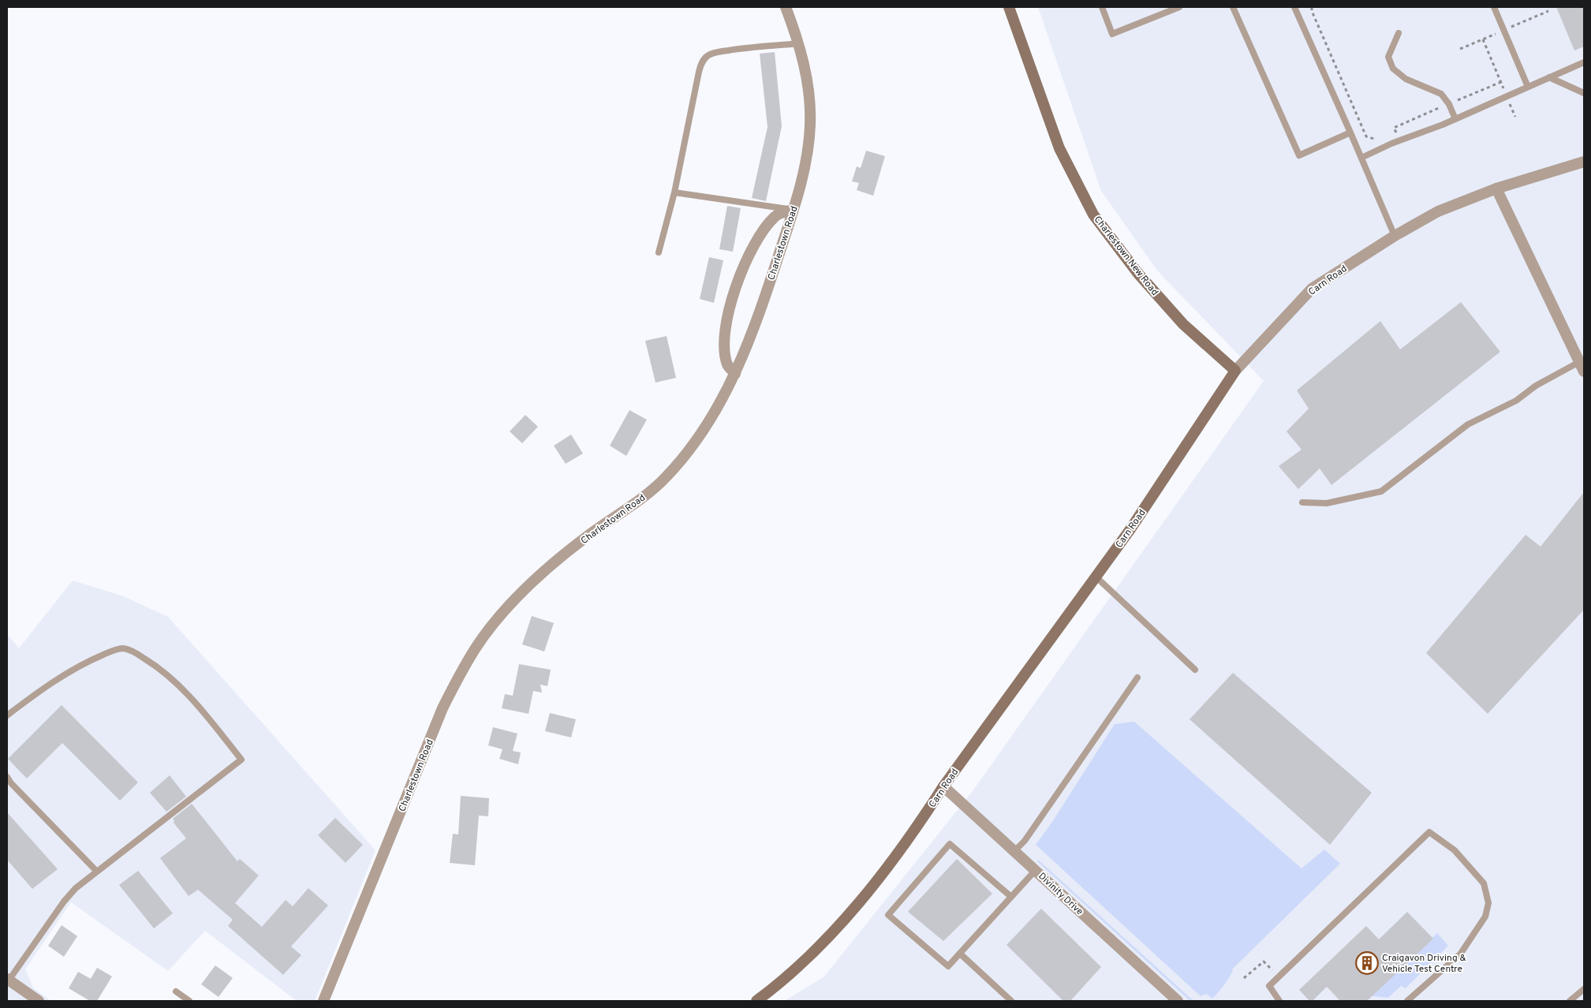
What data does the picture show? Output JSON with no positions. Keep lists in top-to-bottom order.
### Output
{
  "streets": {
    "main road": ["Charlestown New Road", "Carn Road"],
    "street": ["Charlestown Road", "Divinity Drive"]
  },
  "crossings": [
    ["Charlestown New Road", "Carn Road"],
    ["Carn Road", "Divinity Drive"]
  ],
  "places": {
    "building": ["Craigavon Driving & Vehicle Test Centre"]
  }
}
